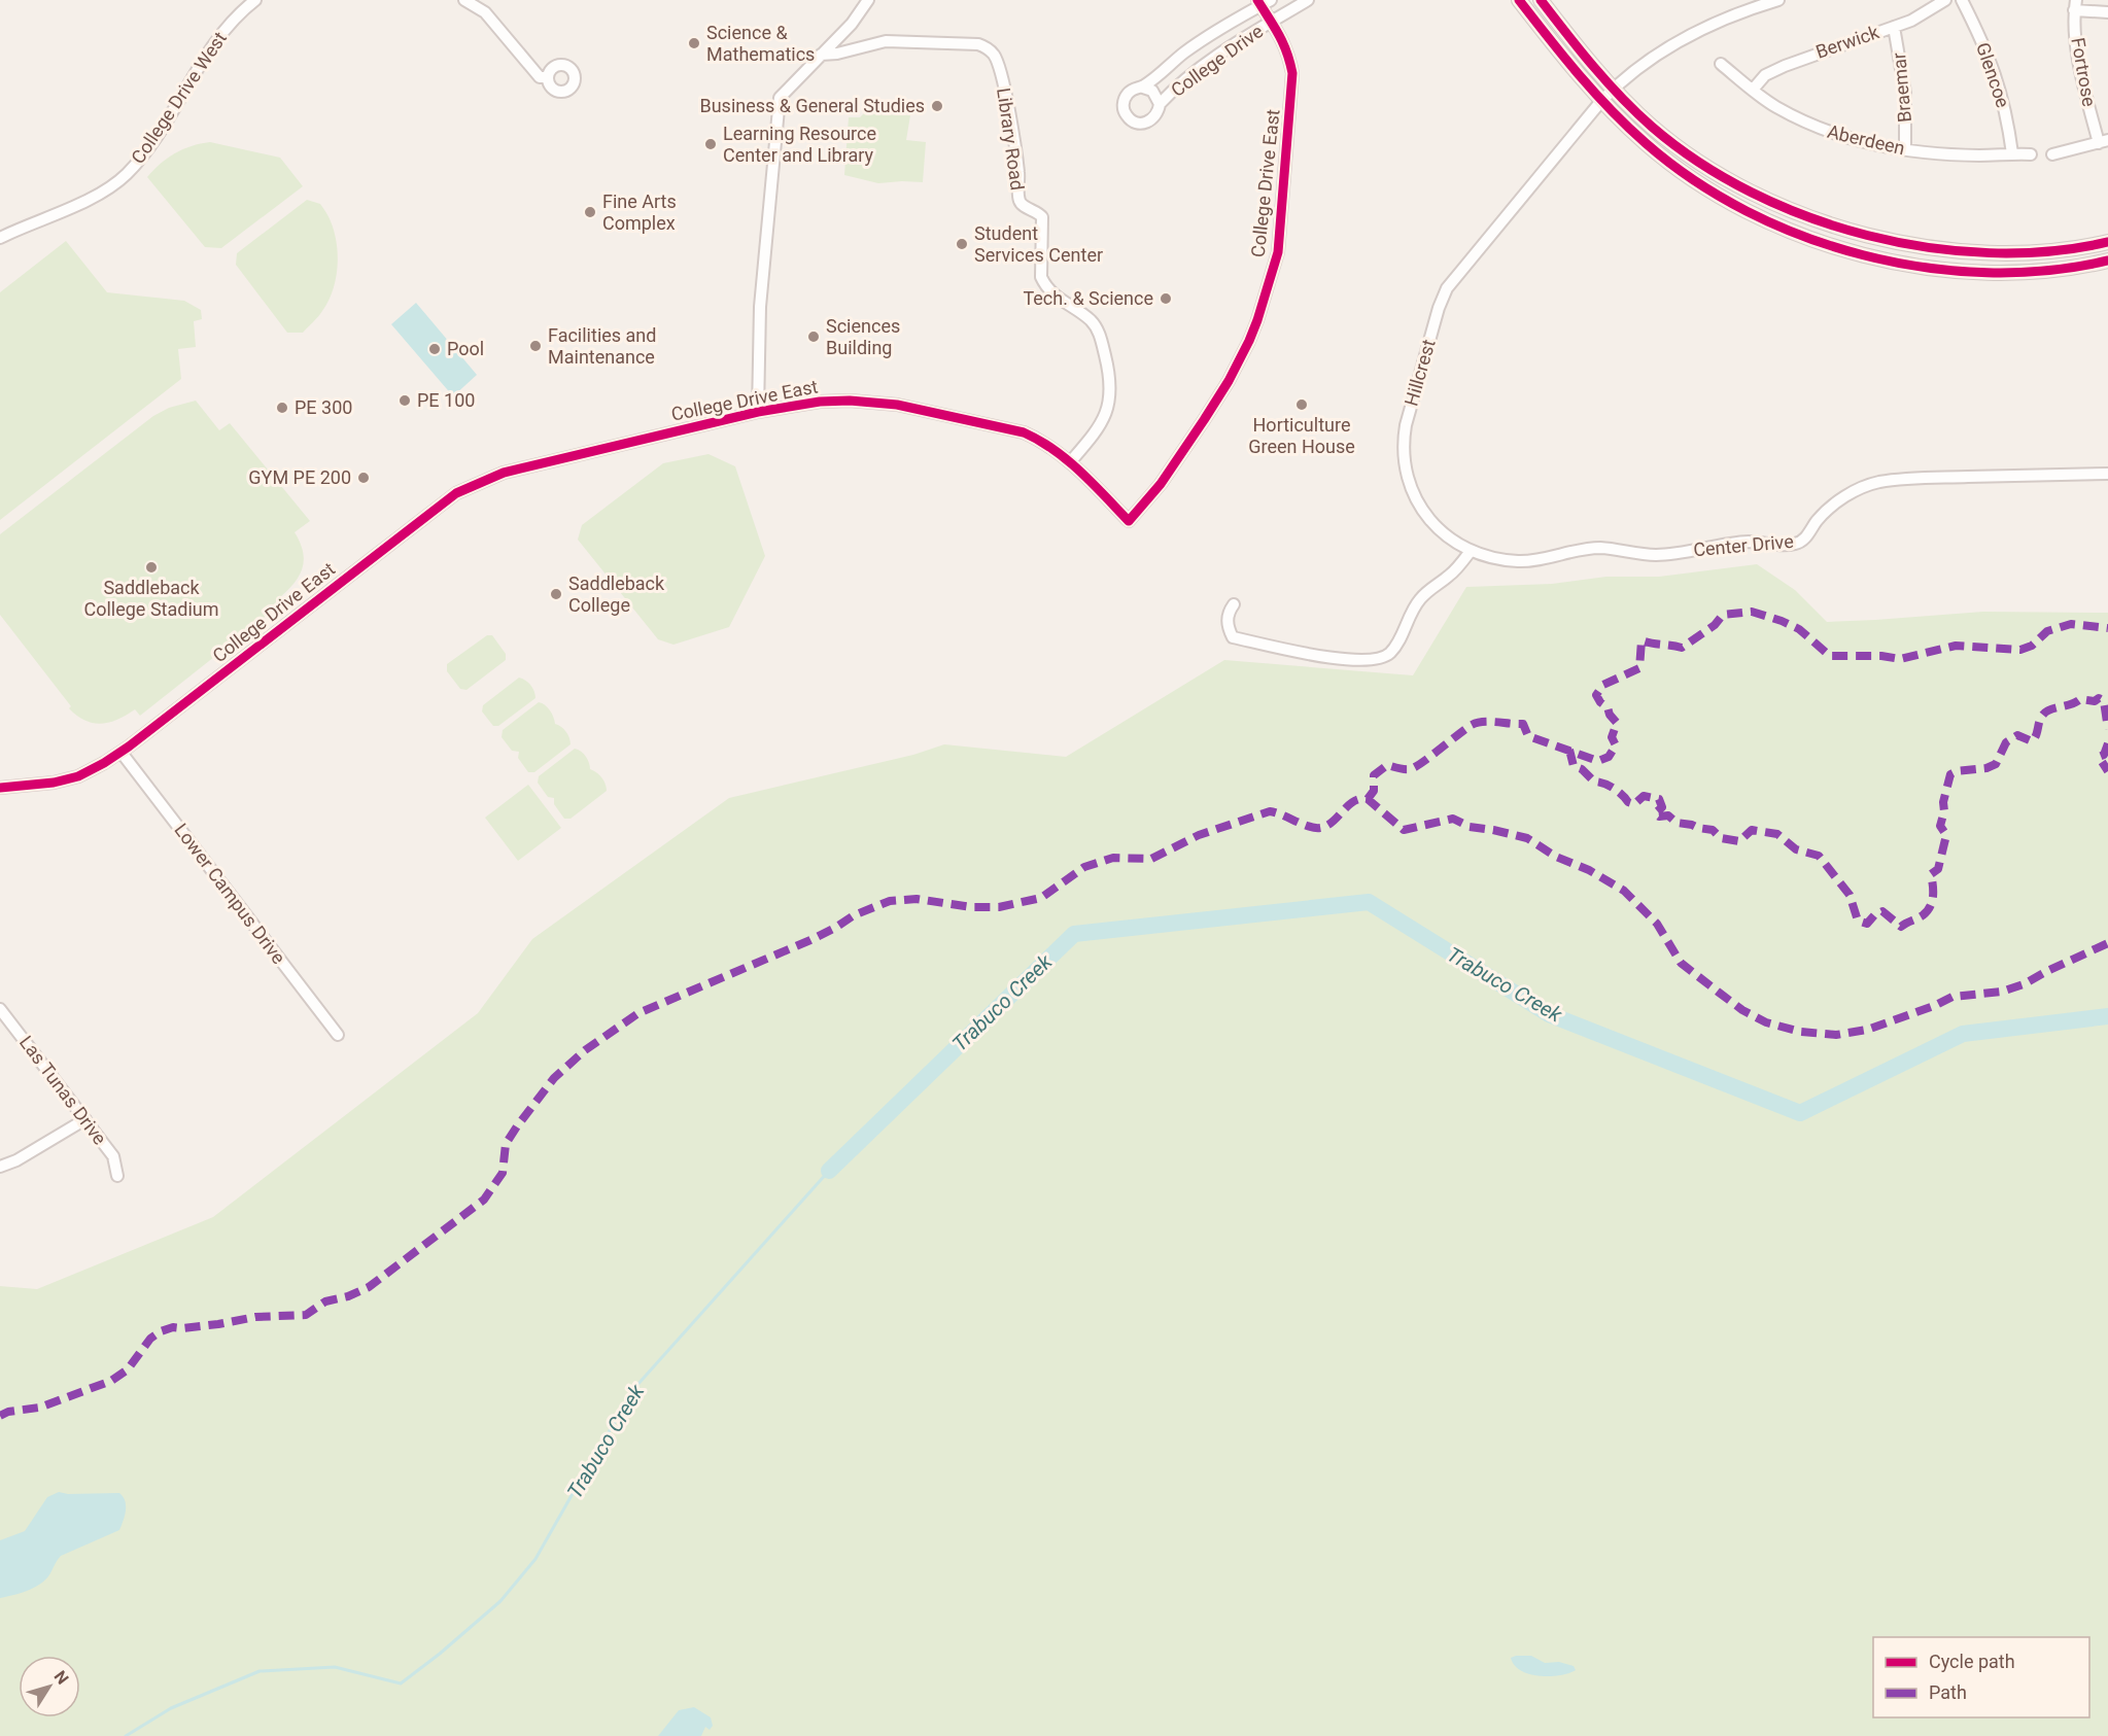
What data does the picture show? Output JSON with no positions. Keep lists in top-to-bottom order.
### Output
{
  "streets": {
    "street": [
      "Berwick",
      "College Drive",
      "Fortrose",
      "Glencoe",
      "Braemar",
      "College Drive West",
      "Library Road",
      "Aberdeen",
      "College Drive East",
      "Hillcrest",
      "Center Drive",
      "Lower Campus Drive",
      "Las Tunas Drive"
    ]
  },
  "crossings": [
    ["Berwick", "Braemar"],
    ["Berwick", "Aberdeen"],
    ["College Drive", "College Drive East"],
    ["Glencoe", "Aberdeen"],
    ["Braemar", "Aberdeen"],
    ["Library Road", "College Drive East"],
    ["College Drive East", "Lower Campus Drive"],
    ["Hillcrest", "Center Drive"]
  ],
  "water": ["Trabuco Creek"],
  "places": [
    "Science & Mathematics",
    "Business & General Studies",
    "Learning Resource Center and Library",
    "Fine Arts Complex",
    "Student Services Center",
    "Tech. & Science",
    "Sciences Building",
    "Facilities and Maintenance",
    "Pool",
    "PE 100",
    "Horticulture Green House",
    "PE 300",
    "GYM PE 200",
    "Saddleback College Stadium",
    "Saddleback College"
  ],
  "legend": ["Cycle path", "Path"],
  "north": "top right"
}
